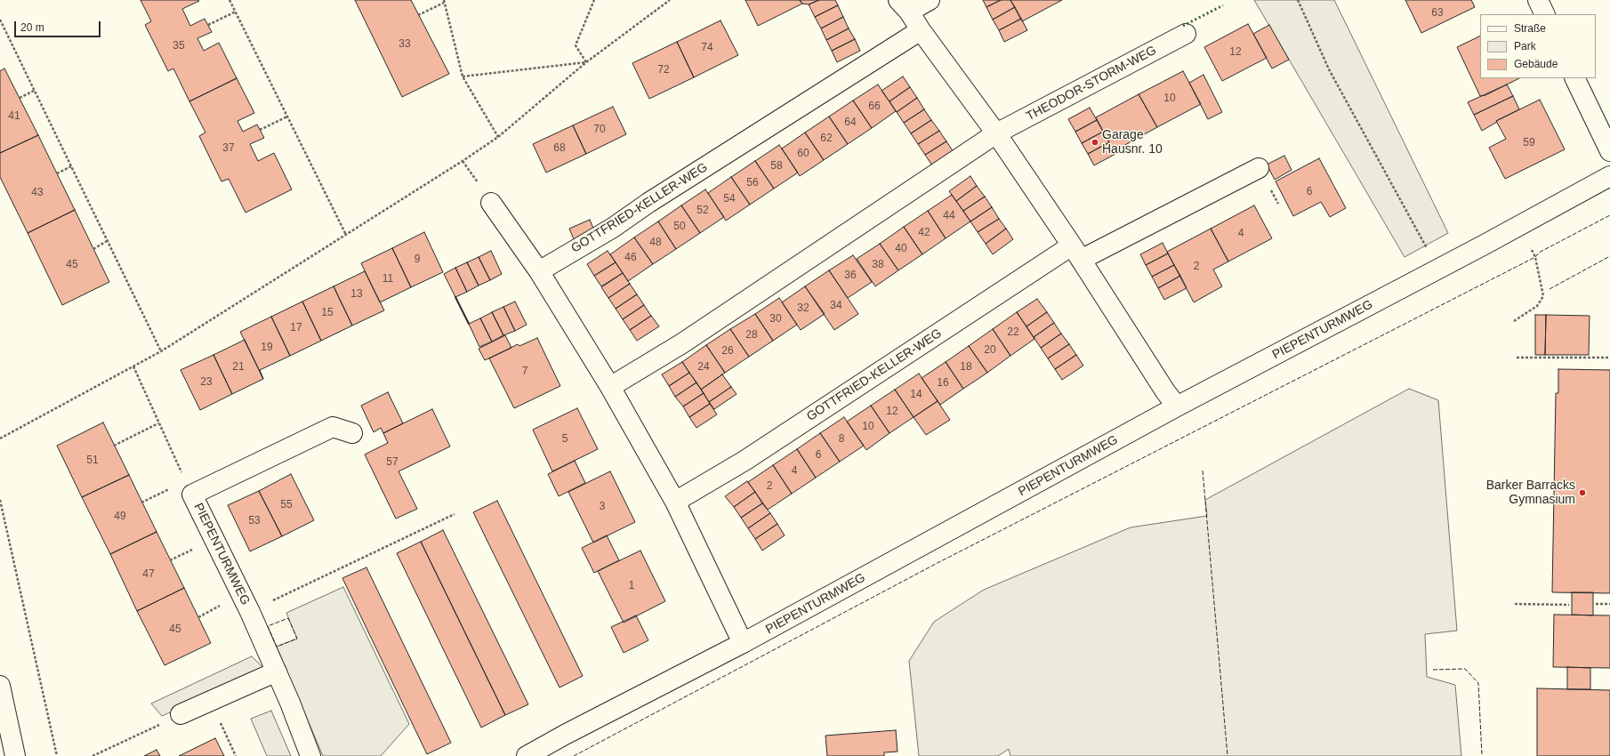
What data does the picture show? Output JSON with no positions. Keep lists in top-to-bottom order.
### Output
{
  "streets": {
    "street": ["THEODOR-STORM-WEG", "GOTTFRIED-KELLER-WEG", "PIEPENTURMWEG"]
  },
  "places": ["Garage Hausnr. 10", "Barker Barracks Gymnasium"],
  "house_numbers": [
    "63",
    "33",
    "35",
    "74",
    "12",
    "72",
    "10",
    "66",
    "41",
    "64",
    "70",
    "62",
    "59",
    "37",
    "68",
    "60",
    "58",
    "56",
    "6",
    "43",
    "54",
    "52",
    "44",
    "50",
    "42",
    "4",
    "48",
    "40",
    "46",
    "9",
    "45",
    "38",
    "2",
    "36",
    "11",
    "13",
    "34",
    "32",
    "15",
    "30",
    "17",
    "22",
    "28",
    "19",
    "20",
    "26",
    "21",
    "24",
    "18",
    "7",
    "23",
    "16",
    "14",
    "12",
    "10",
    "5",
    "8",
    "6",
    "51",
    "57",
    "4",
    "2",
    "55",
    "3",
    "49",
    "53",
    "47",
    "1",
    "45"
  ],
  "legend": ["Straße", "Park", "Gebäude"],
  "scale_bar": "20 m"
}
